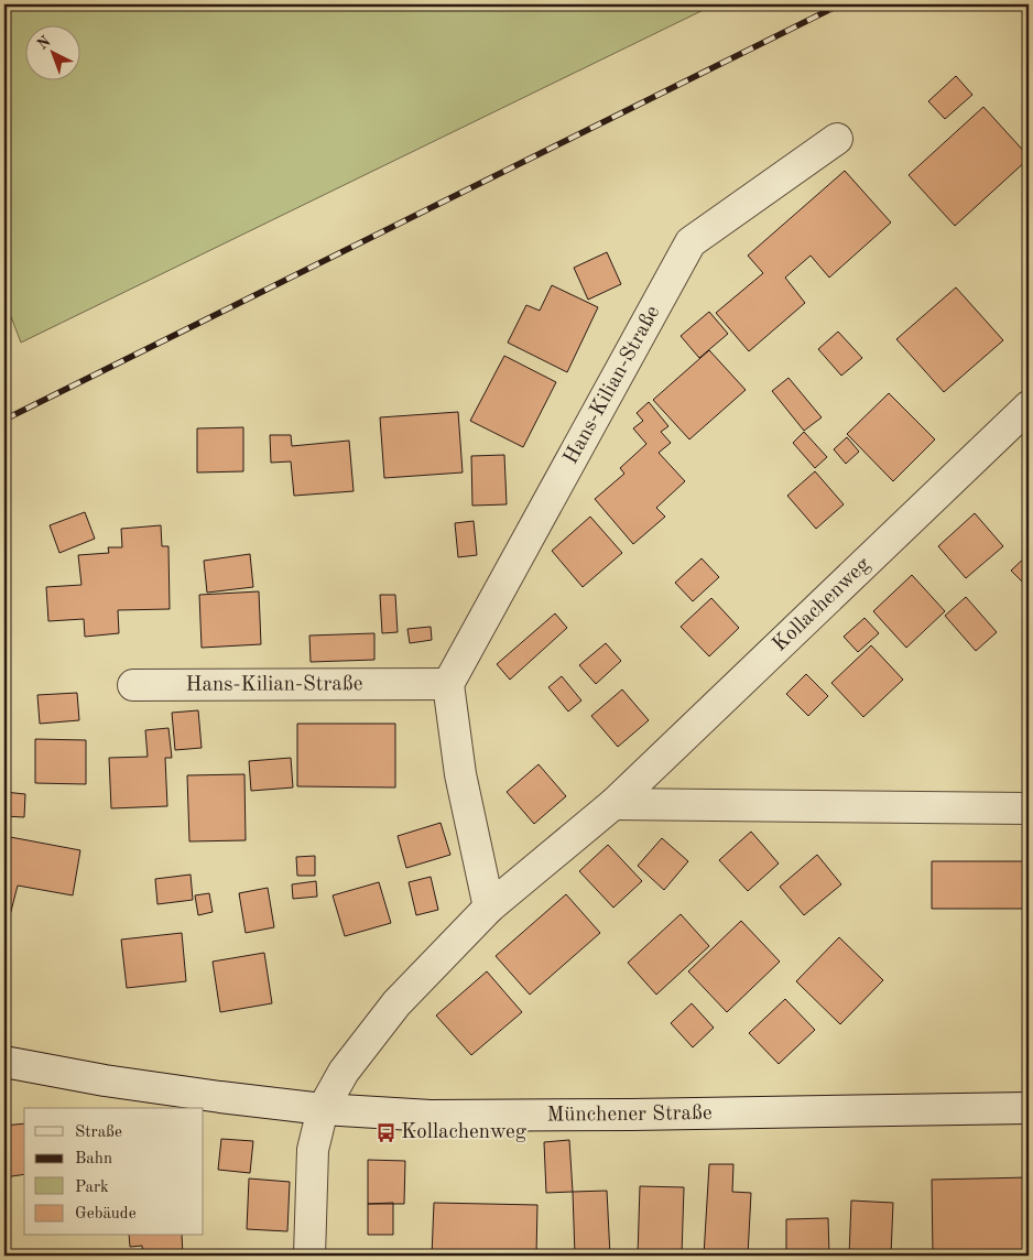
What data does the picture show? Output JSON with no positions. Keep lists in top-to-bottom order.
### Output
{
  "streets": {
    "street": ["Hans-Kilian-Straße", "Kollachenweg", "Münchener Straße"]
  },
  "crossings": [
    ["Kollachenweg", "Münchener Straße"]
  ],
  "places": {
    "bus stop": ["Kollachenweg"]
  },
  "legend": [
    "Straße",
    "Bahn",
    "Park",
    "Gebäude"
  ],
  "north": "top left"
}
